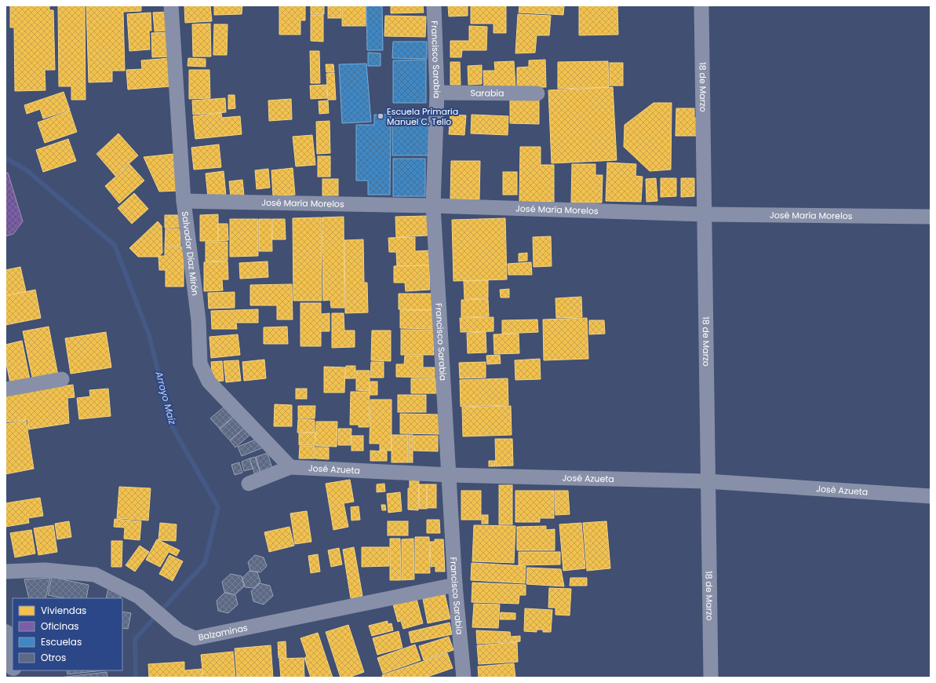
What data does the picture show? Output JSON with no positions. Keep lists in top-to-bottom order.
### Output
{
  "streets": {
    "street": [
      "Francisco Sarabia",
      "18 de Marzo",
      "Sarabia",
      "José María Morelos",
      "Salvador Díaz Mirón",
      "José Azueta",
      "Balzaminas"
    ]
  },
  "crossings": [
    ["Francisco Sarabia", "Sarabia"],
    ["Francisco Sarabia", "José María Morelos"],
    ["Francisco Sarabia", "José Azueta"],
    ["Francisco Sarabia", "Balzaminas"],
    ["18 de Marzo", "José María Morelos"],
    ["18 de Marzo", "José Azueta"],
    ["José María Morelos", "Salvador Díaz Mirón"],
    ["Salvador Díaz Mirón", "José Azueta"]
  ],
  "water": ["Arroyo Maiz"],
  "places": ["Escuela Primaria Manuel C. Tello"],
  "legend": [
    "Viviendas",
    "Oficinas",
    "Escuelas",
    "Otros"
  ]
}
